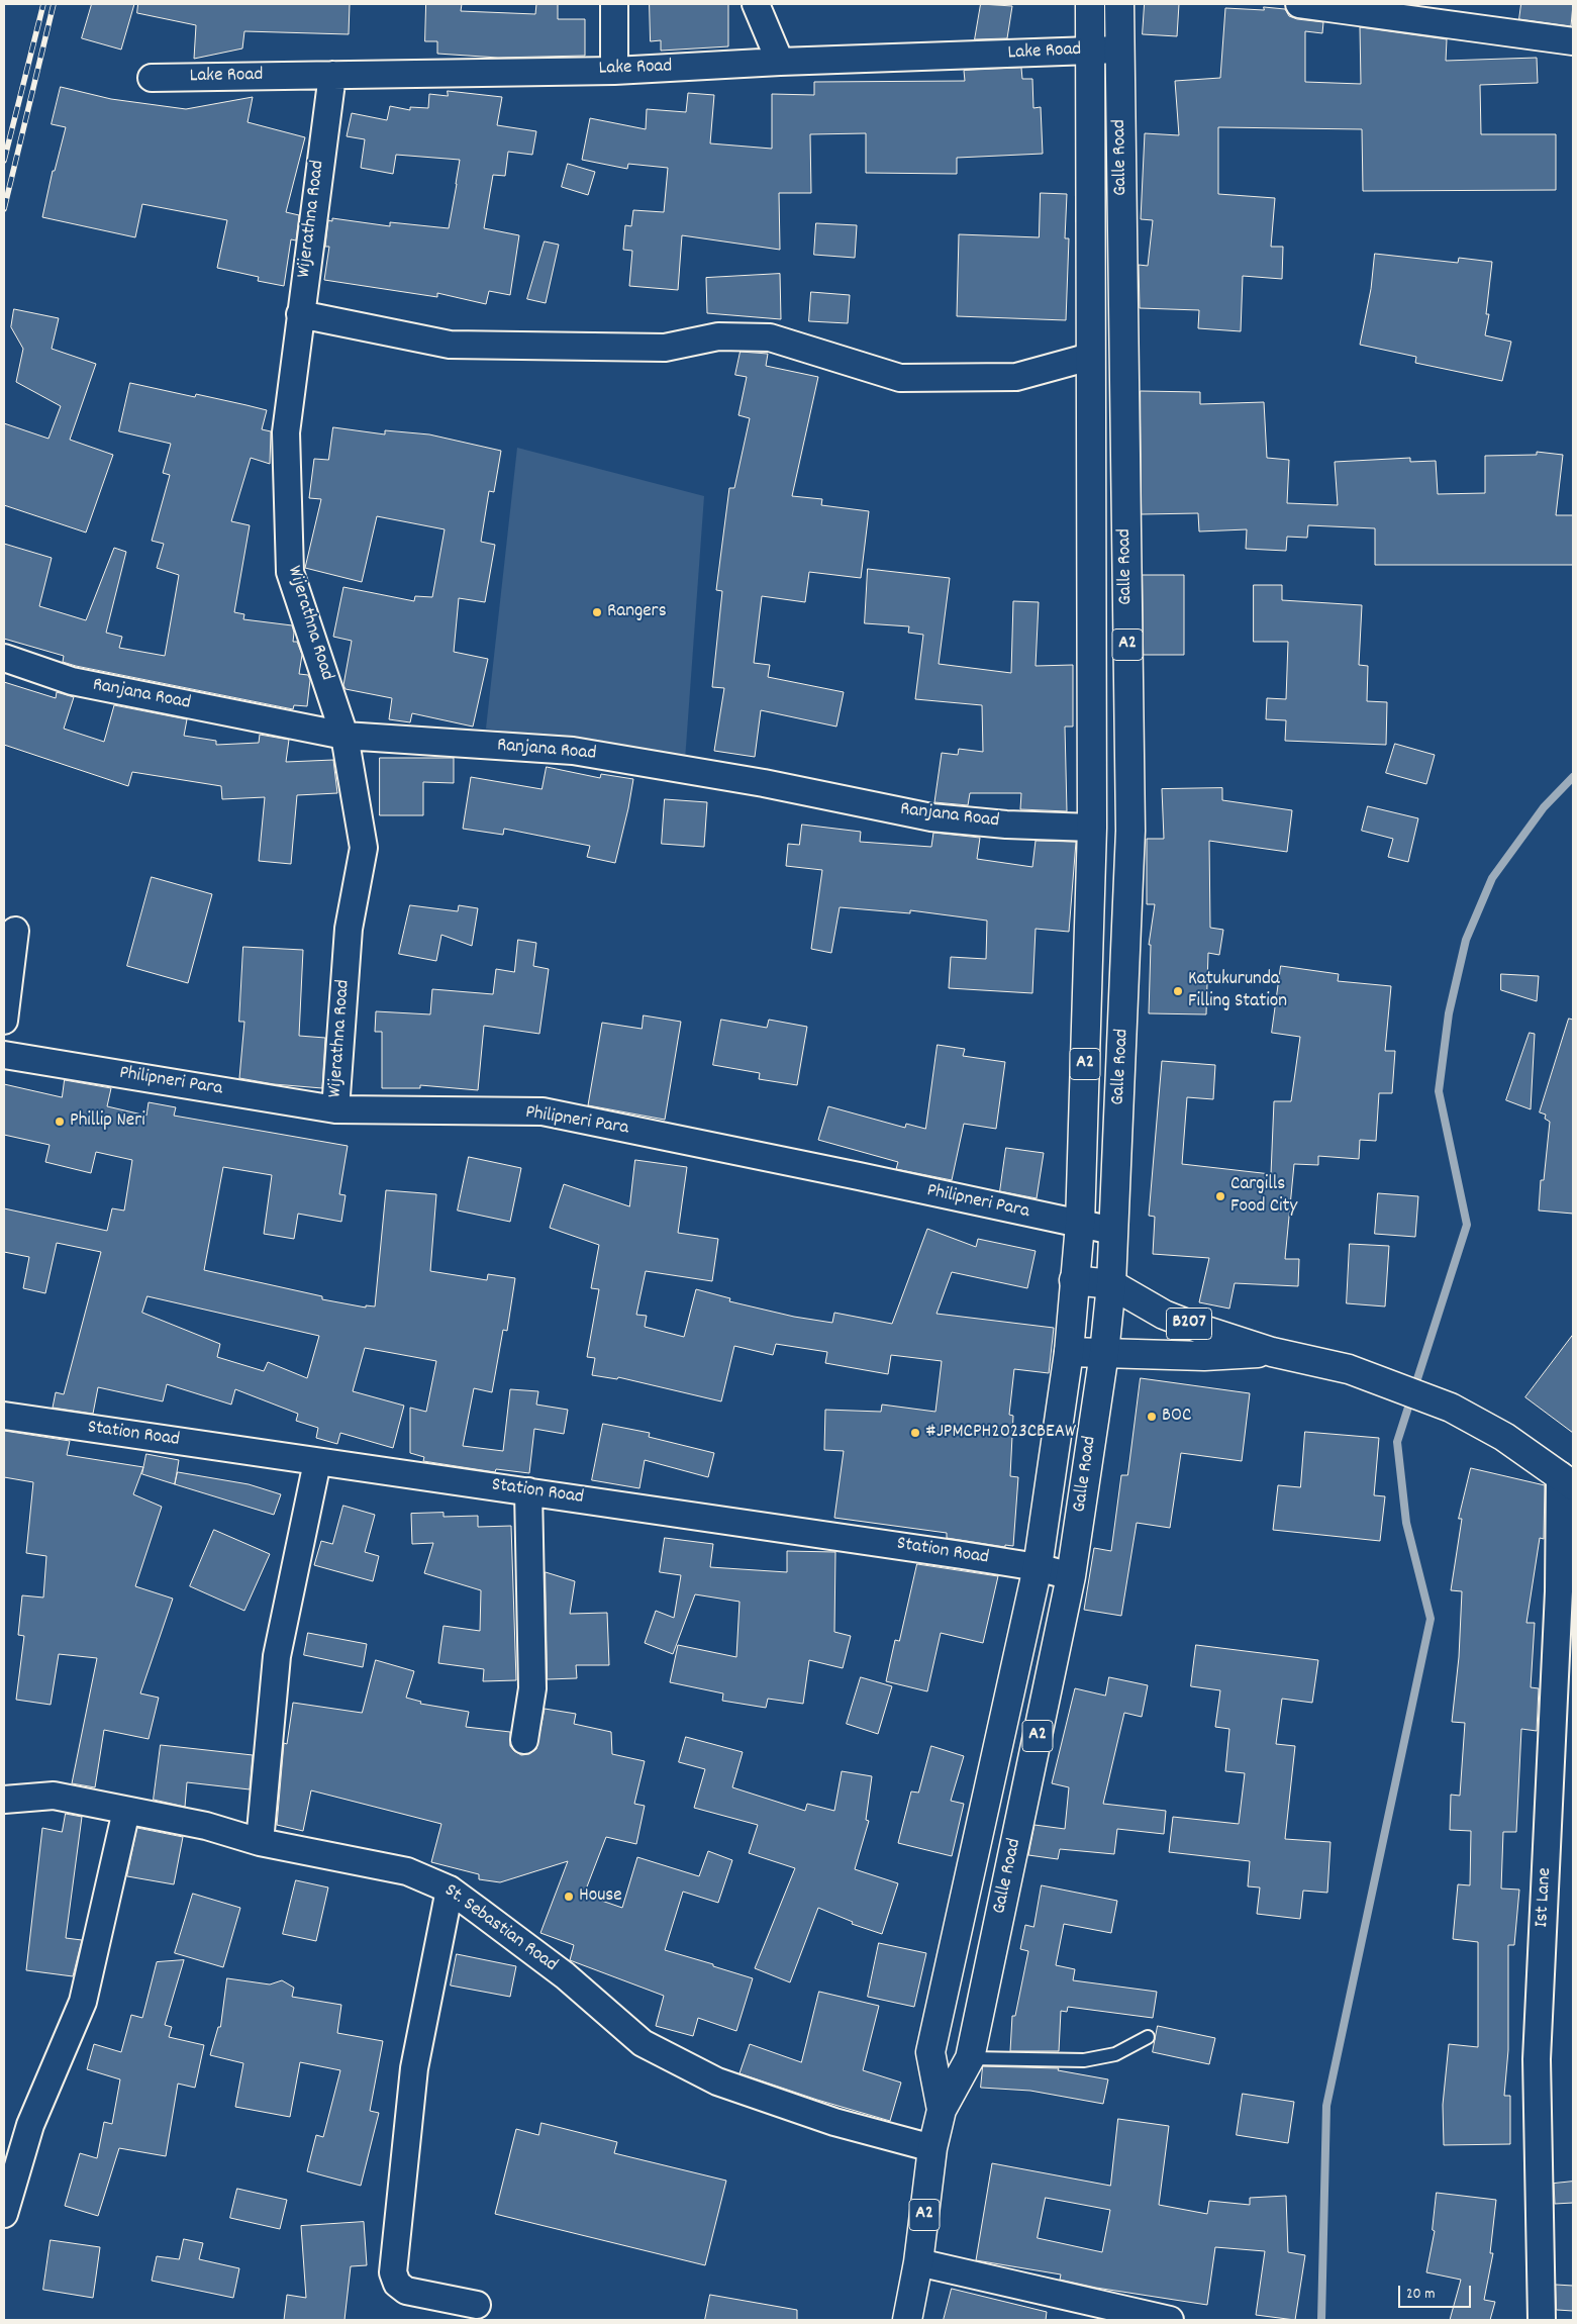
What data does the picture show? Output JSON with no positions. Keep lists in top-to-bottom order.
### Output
{
  "streets": {
    "main road": ["Galle Road", "A2", "B207"],
    "street": [
      "Lake Road",
      "Wijerathna Road",
      "Ranjana Road",
      "Philipneri Para",
      "Station Road",
      "Ist Lane",
      "St. Sebastian Road"
    ]
  },
  "crossings": [
    ["Lake Road", "Galle Road"],
    ["Lake Road", "Wijerathna Road"],
    ["Galle Road", "Ranjana Road"],
    ["Galle Road", "Philipneri Para"],
    ["Galle Road", "B207"],
    ["Galle Road", "Station Road"],
    ["Galle Road", "St. Sebastian Road"],
    ["Wijerathna Road", "Ranjana Road"],
    ["Wijerathna Road", "Philipneri Para"],
    ["B207", "Ist Lane"]
  ],
  "places": [
    "Rangers",
    "Katukurunda Filling Station",
    "Phillip Neri",
    "Cargills Food City",
    "BOC",
    "#JPMCPH2023CBEAW",
    "House"
  ],
  "scale_bar": "20 m"
}
